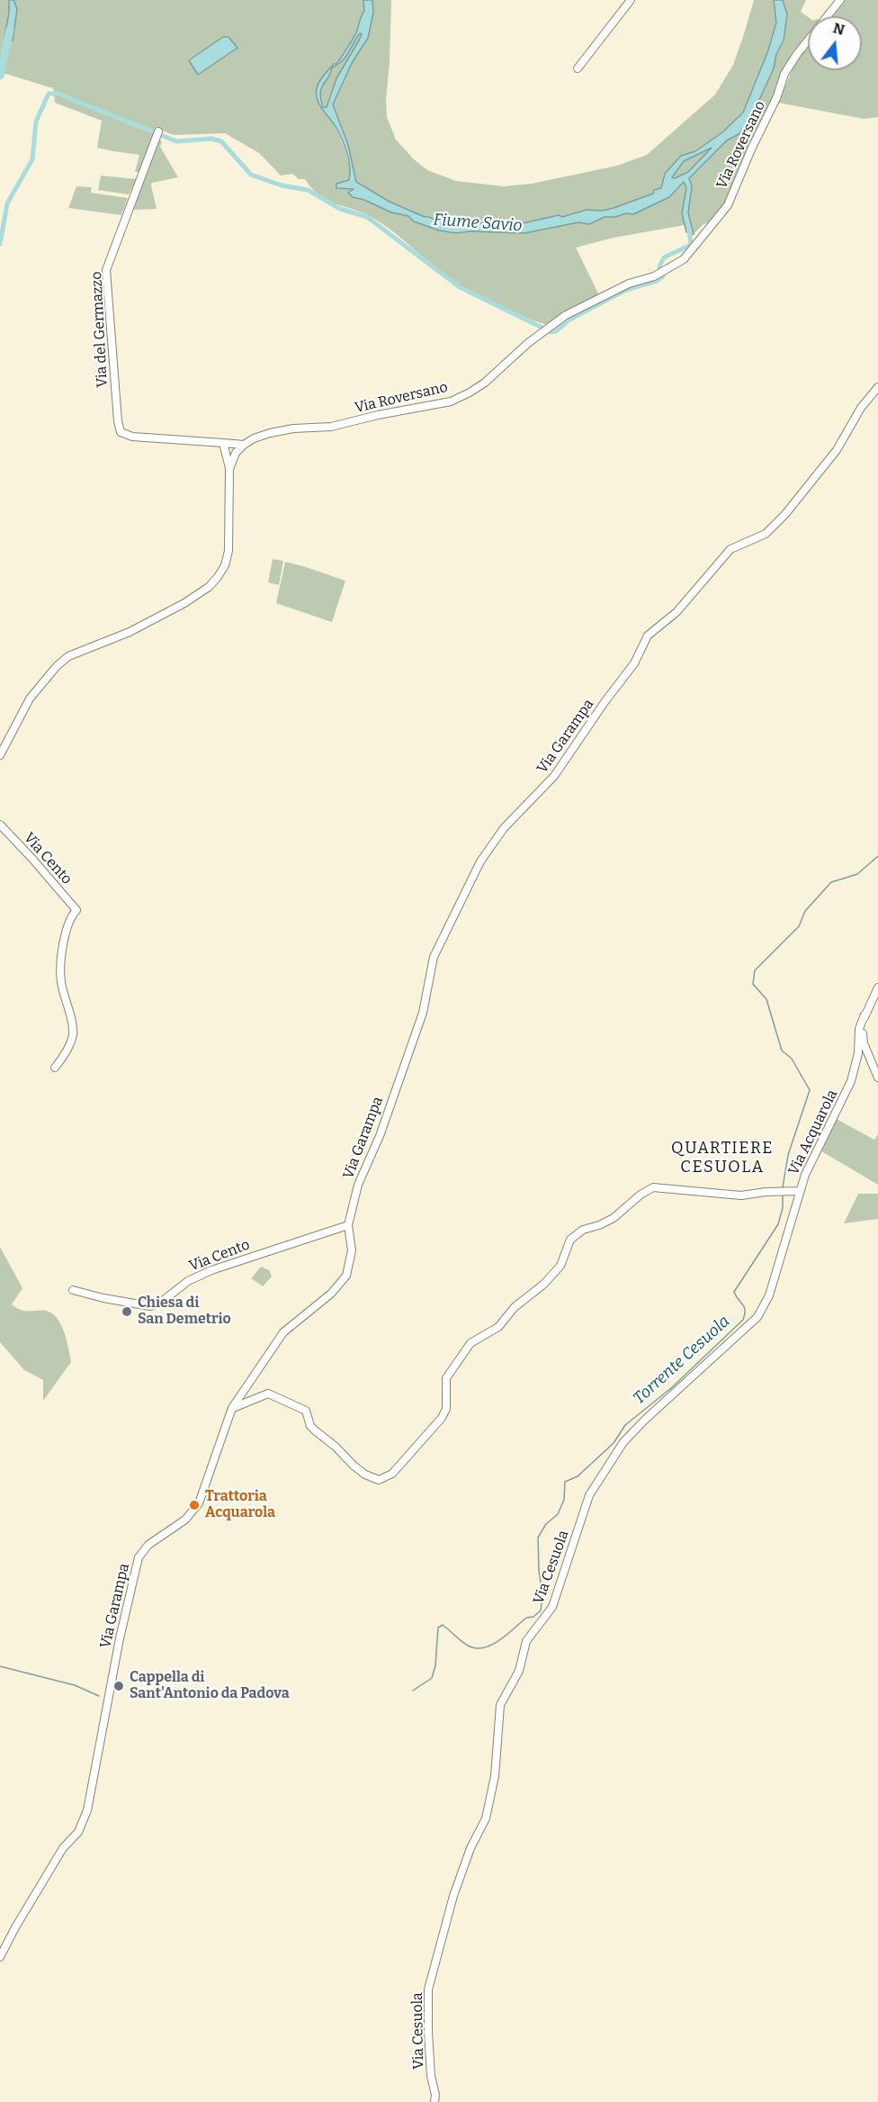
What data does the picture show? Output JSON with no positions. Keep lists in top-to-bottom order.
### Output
{
  "streets": {
    "street": [
      "Via Roversano",
      "Via del Germazzo",
      "Via Garampa",
      "Via Cento",
      "Via Acquarola",
      "Via Cesuola"
    ]
  },
  "crossings": [
    ["Via Roversano", "Via del Germazzo"],
    ["Via Garampa", "Via Cento"],
    ["Via Garampa", "Via Acquarola"],
    ["Via Acquarola", "Via Cesuola"]
  ],
  "districts": ["QUARTIERE CESUOLA"],
  "water": ["Fiume Savio", "Torrente Cesuola"],
  "places": ["Chiesa di San Demetrio", "Trattoria Acquarola", "Cappella di Sant'Antonio da Padova"],
  "north": "top"
}
